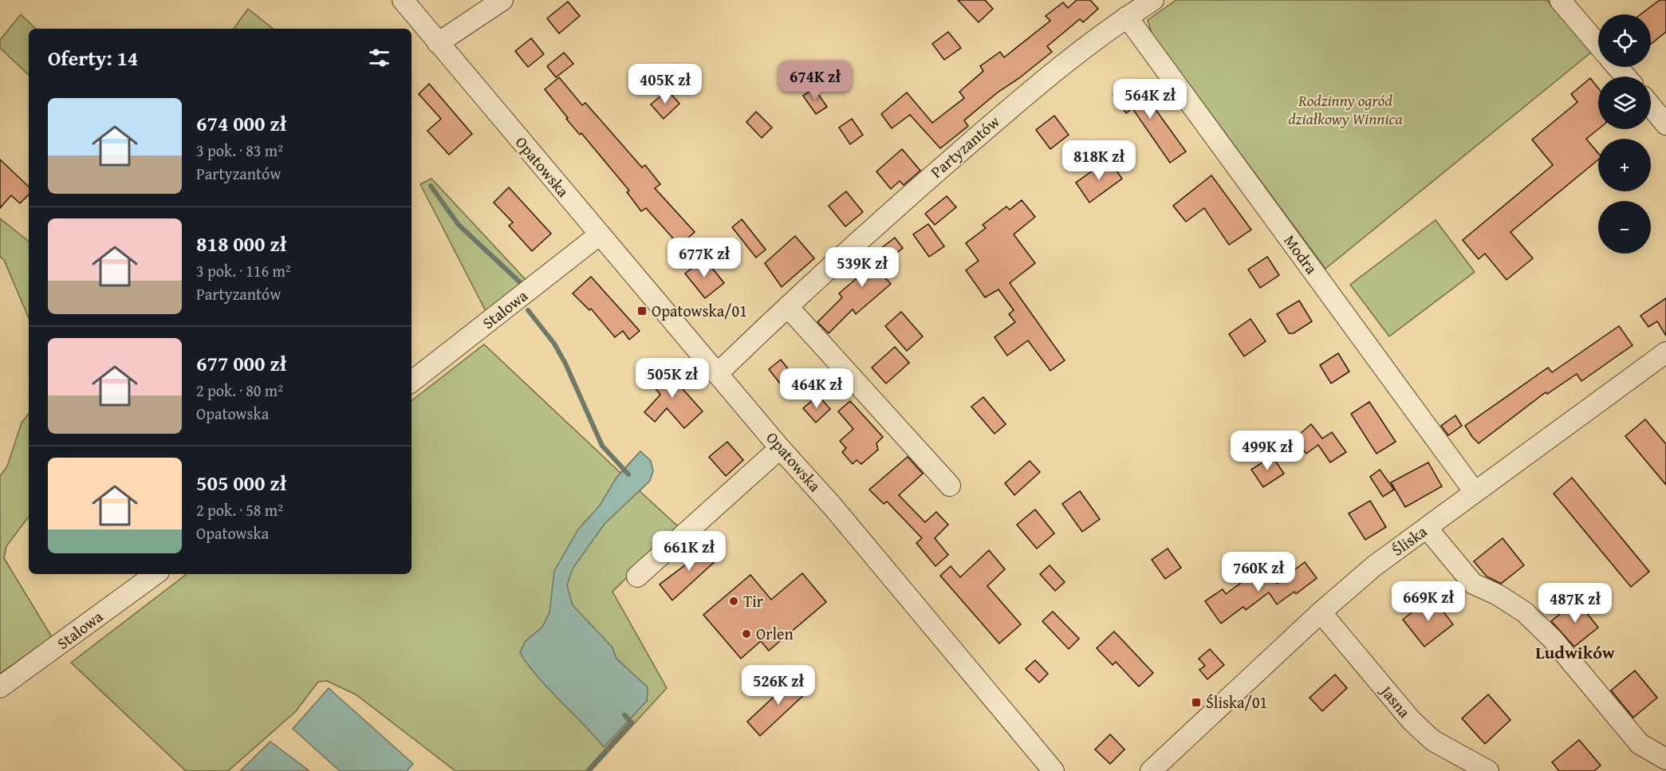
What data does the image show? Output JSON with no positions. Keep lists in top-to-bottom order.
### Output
{
  "streets": {
    "street": [
      "Partyzantów",
      "Opatowska",
      "Modra",
      "Stalowa",
      "Śliska",
      "Jasna"
    ]
  },
  "crossings": [
    ["Partyzantów", "Opatowska"],
    ["Partyzantów", "Modra"],
    ["Opatowska", "Stalowa"],
    ["Modra", "Śliska"],
    ["Śliska", "Jasna"]
  ],
  "districts": ["Ludwików"],
  "parks": ["Rodzinny ogród działkowy Winnica"],
  "places": {
    "transit": ["Opatowska/01", "Śliska/01"],
    "other": ["Tir", "Orlen"]
  },
  "page": {
    "map_buttons": ["+", "−"],
    "heading": "Oferty: 14",
    "price": [
      "674K zł",
      "405K zł",
      "564K zł",
      "818K zł",
      "677K zł",
      "539K zł",
      "505K zł",
      "464K zł",
      "499K zł",
      "661K zł",
      "760K zł",
      "669K zł",
      "487K zł",
      "526K zł"
    ],
    "list": [
      {
        "name": "674 000 zł",
        "note": "3 pok. · 83 m² · Partyzantów"
      },
      {
        "name": "818 000 zł",
        "note": "3 pok. · 116 m² · Partyzantów"
      },
      {
        "name": "677 000 zł",
        "note": "2 pok. · 80 m² · Opatowska"
      },
      {
        "name": "505 000 zł",
        "note": "2 pok. · 58 m² · Opatowska"
      }
    ]
  }
}
